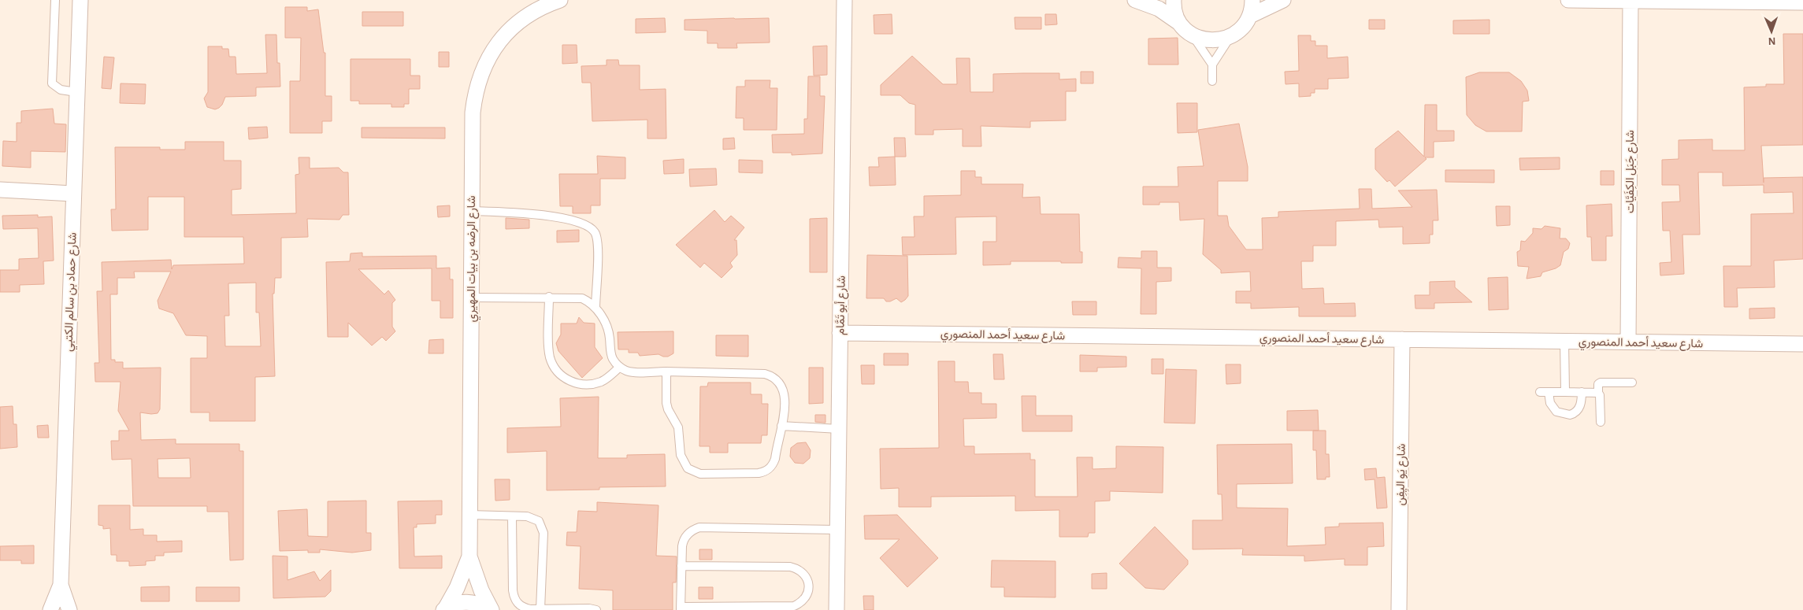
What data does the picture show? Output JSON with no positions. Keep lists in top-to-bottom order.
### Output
{
  "streets": {
    "street": [
      "شارع جَبَل الكِفَيَّات",
      "شارع الرضه بن بيات المهيري",
      "شارع حماد بن سالم الكتبي",
      "شارع أبو تَمَّام",
      "شارع سعيد أحمد المنصوري",
      "شارع يَو اليِفِن"
    ]
  },
  "crossings": [
    ["شارع جَبَل الكِفَيَّات", "شارع سعيد أحمد المنصوري"],
    ["شارع أبو تَمَّام", "شارع سعيد أحمد المنصوري"],
    ["شارع سعيد أحمد المنصوري", "شارع يَو اليِفِن"]
  ],
  "north": "bottom"
}
